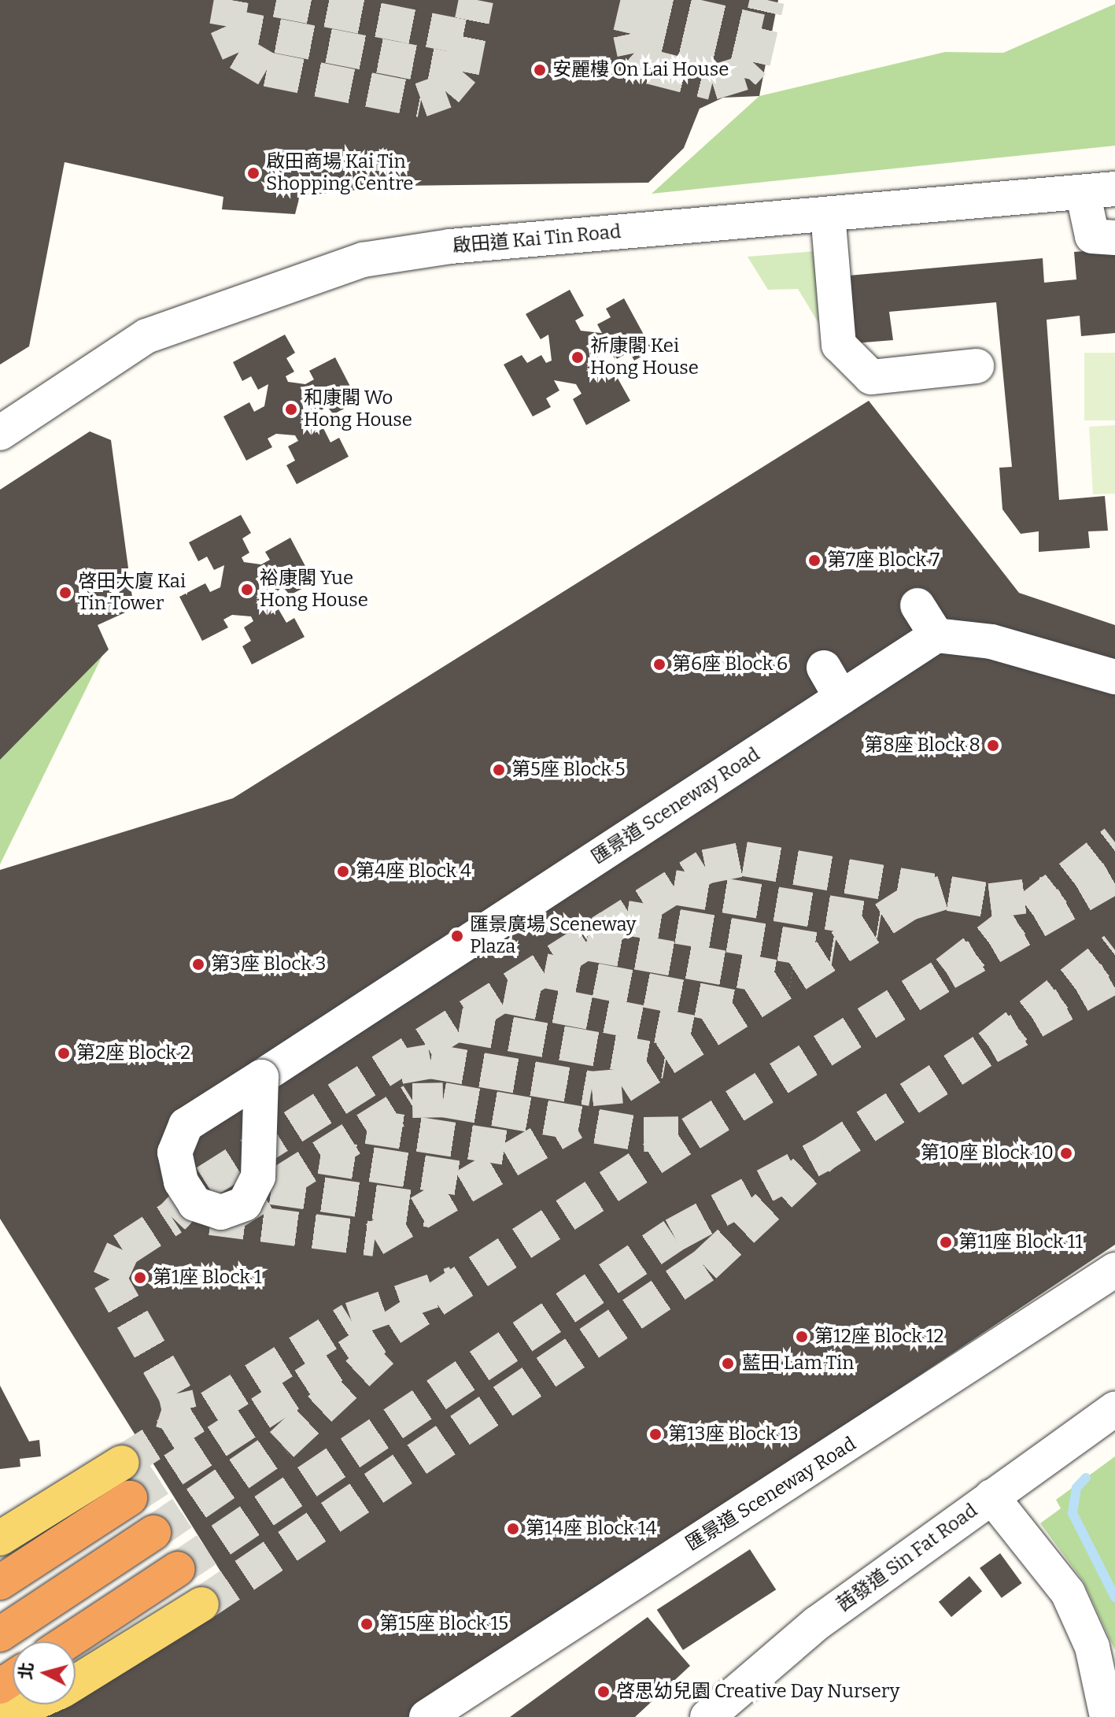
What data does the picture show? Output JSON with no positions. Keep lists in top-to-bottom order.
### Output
{
  "streets": {
    "street": ["啟田道 Kai Tin Road", "匯景道 Sceneway Road", "茜發道 Sin Fat Road"]
  },
  "places": [
    "安麗樓 On Lai House",
    "啟田商場 Kai Tin Shopping Centre",
    "祈康閣 Kei Hong House",
    "和康閣 Wo Hong House",
    "第7座 Block 7",
    "裕康閣 Yue Hong House",
    "啓田大廈 Kai Tin Tower",
    "第6座 Block 6",
    "第8座 Block 8",
    "第5座 Block 5",
    "第4座 Block 4",
    "匯景廣場 Sceneway Plaza",
    "第3座 Block 3",
    "第2座 Block 2",
    "第10座 Block 10",
    "第11座 Block 11",
    "第1座 Block 1",
    "第12座 Block 12",
    "藍田 Lam Tin",
    "第13座 Block 13",
    "第14座 Block 14",
    "第15座 Block 15",
    "啓思幼兒園 Creative Day Nursery"
  ],
  "north": "left"
}
